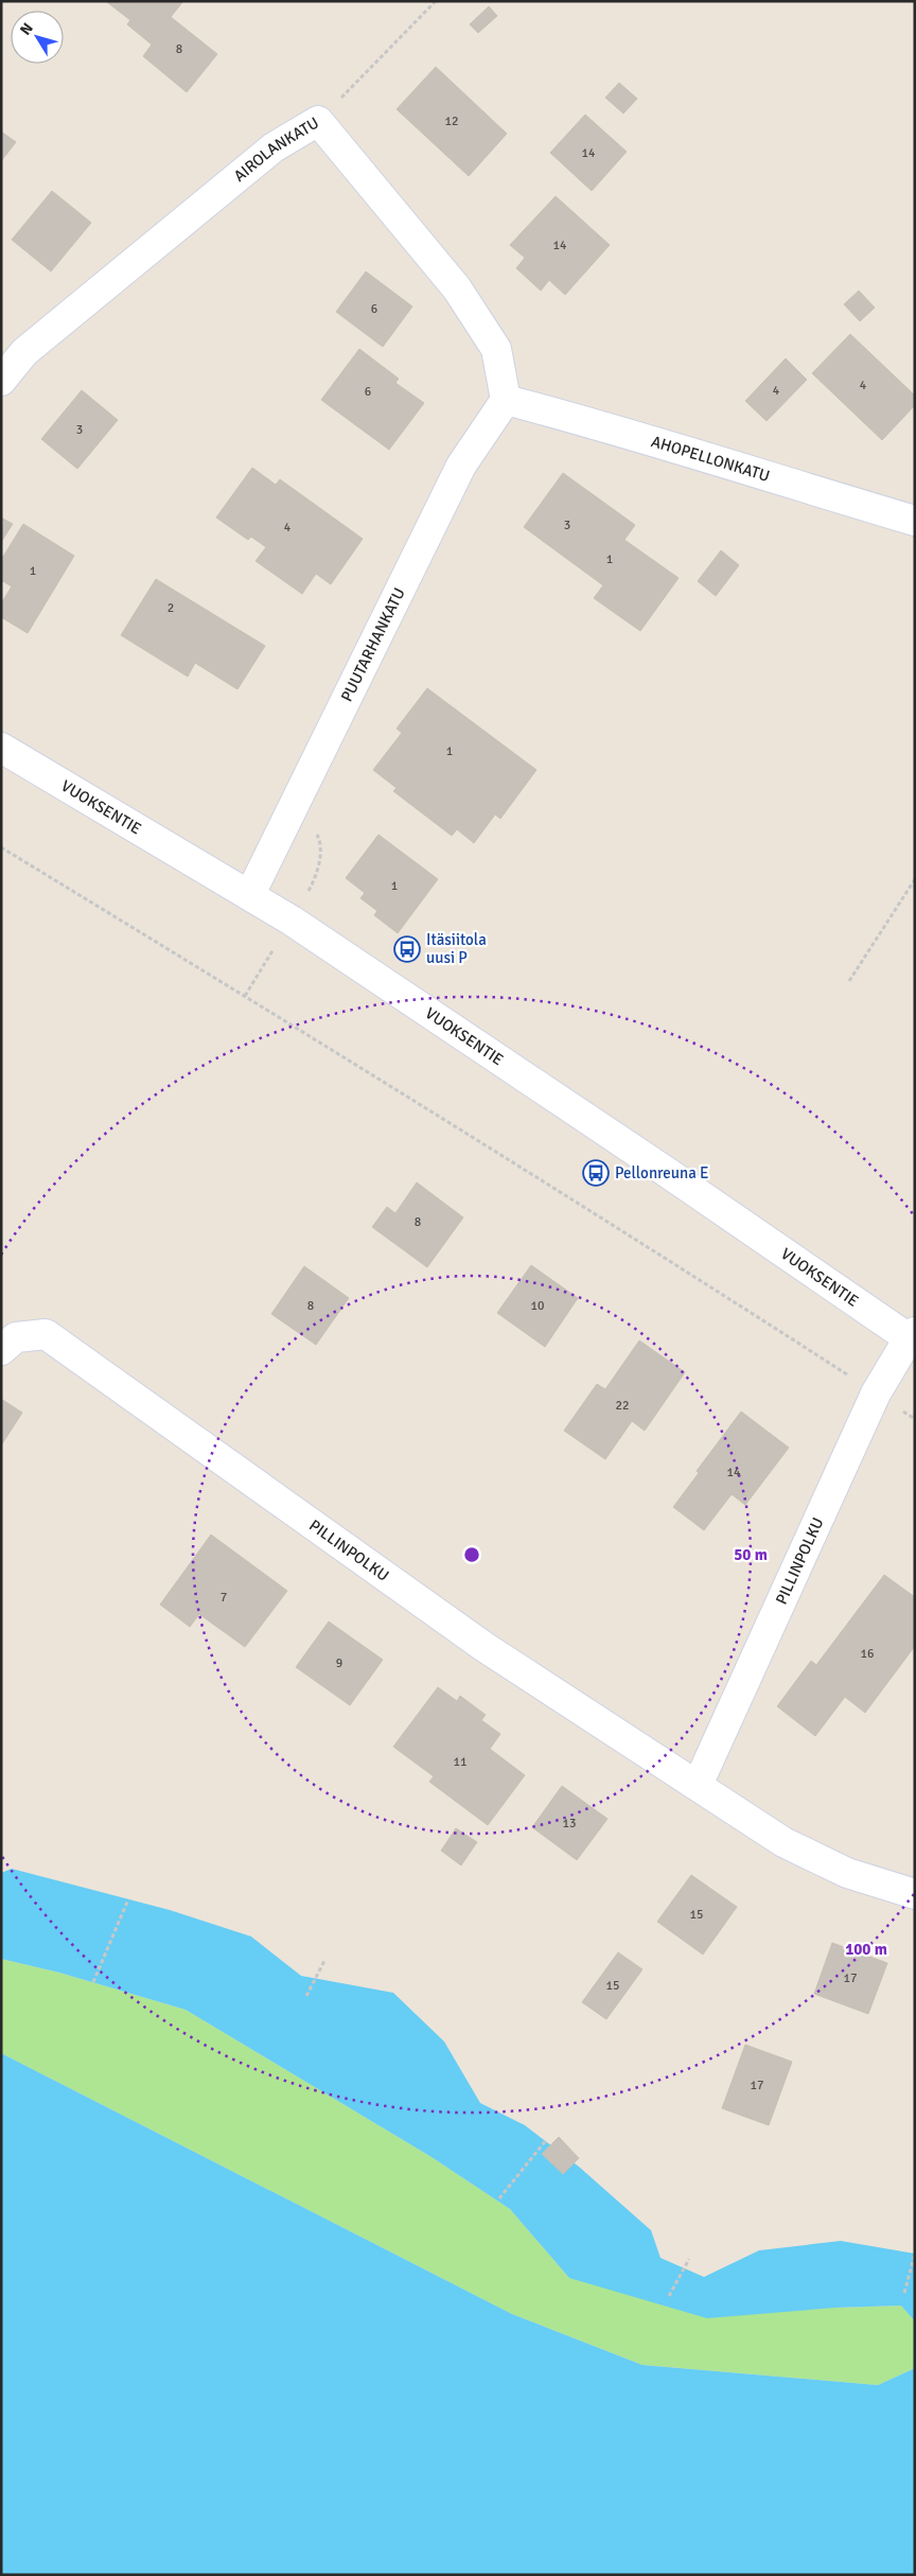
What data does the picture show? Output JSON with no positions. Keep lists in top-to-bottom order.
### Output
{
  "streets": {
    "street": [
      "AIROLANKATU",
      "AHOPELLONKATU",
      "PUUTARHANKATU",
      "VUOKSENTIE",
      "PILLINPOLKU"
    ]
  },
  "crossings": [
    ["AIROLANKATU", "AHOPELLONKATU"],
    ["AIROLANKATU", "PUUTARHANKATU"],
    ["AHOPELLONKATU", "PUUTARHANKATU"],
    ["PUUTARHANKATU", "VUOKSENTIE"],
    ["VUOKSENTIE", "PILLINPOLKU"]
  ],
  "places": {
    "bus stop": ["Itäsiitola uusi P", "Pellonreuna E"]
  },
  "house_numbers": [
    "8",
    "12",
    "14",
    "14",
    "6",
    "4",
    "4",
    "6",
    "3",
    "3",
    "4",
    "1",
    "1",
    "2",
    "1",
    "1",
    "8",
    "8",
    "10",
    "22",
    "14",
    "7",
    "16",
    "9",
    "11",
    "13",
    "15",
    "17",
    "15",
    "17"
  ],
  "north": "top left",
  "rings": ["50 m", "100 m"]
}
